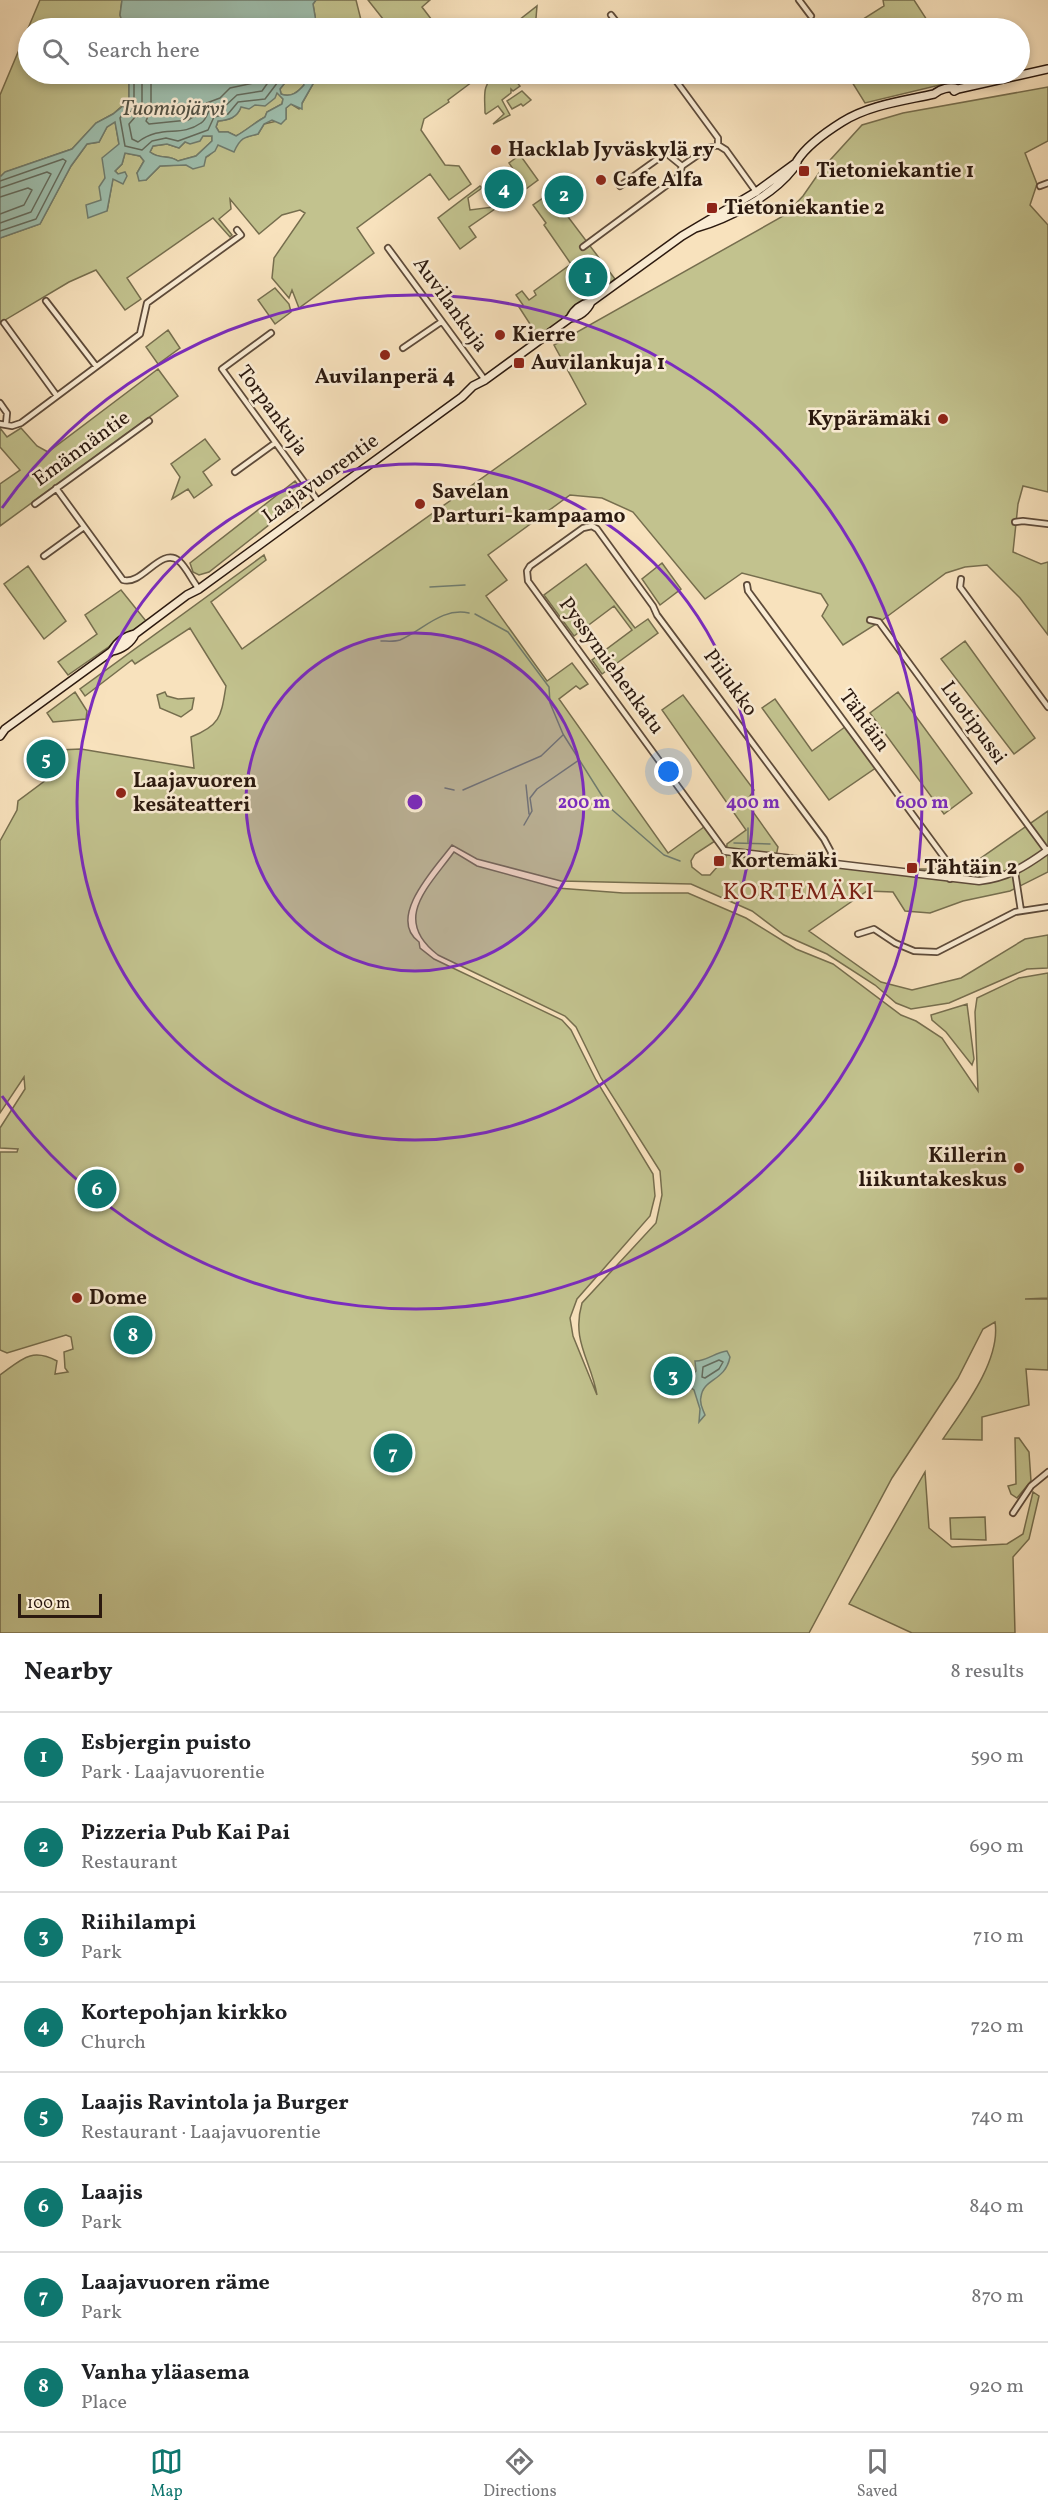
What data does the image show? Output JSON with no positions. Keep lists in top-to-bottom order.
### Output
{
  "streets": {
    "main road": ["Laajavuorentie"],
    "street": [
      "Auvilankuja",
      "Torpankuja",
      "Emännäntie",
      "Pyssymiehenkatu",
      "Piilukko",
      "Tähtäin",
      "Luotipussi"
    ]
  },
  "crossings": [
    ["Auvilankuja", "Laajavuorentie"],
    ["Torpankuja", "Laajavuorentie"],
    ["Pyssymiehenkatu", "Piilukko"],
    ["Pyssymiehenkatu", "Tähtäin"],
    ["Pyssymiehenkatu", "Luotipussi"]
  ],
  "districts": ["KORTEMÄKI"],
  "water": ["Tuomiojärvi"],
  "places": {
    "other": [
      "Hacklab Jyväskylä ry",
      "Cafe Alfa",
      "Kierre",
      "Auvilanperä 4",
      "Kypärämäki",
      "Savelan Parturi-kampaamo",
      "Laajavuoren kesäteatteri",
      "Killerin liikuntakeskus",
      "Dome"
    ],
    "transit": [
      "Tietoniekantie 1",
      "Tietoniekantie 2",
      "Auvilankuja 1",
      "Kortemäki",
      "Tähtäin 2"
    ]
  },
  "scale_bar": "100 m",
  "page": {
    "search": "Search here",
    "pins": [
      "4",
      "2",
      "1",
      "5",
      "6",
      "8",
      "3",
      "7"
    ],
    "scale": "100 m",
    "heading": ["Nearby", "8 results"],
    "list": [
      {
        "mark": "1",
        "name": "Esbjergin puisto",
        "note": "Park · Laajavuorentie",
        "value": "590 m"
      },
      {
        "mark": "2",
        "name": "Pizzeria Pub Kai Pai",
        "note": "Restaurant",
        "value": "690 m"
      },
      {
        "mark": "3",
        "name": "Riihilampi",
        "note": "Park",
        "value": "710 m"
      },
      {
        "mark": "4",
        "name": "Kortepohjan kirkko",
        "note": "Church",
        "value": "720 m"
      },
      {
        "mark": "5",
        "name": "Laajis Ravintola ja Burger",
        "note": "Restaurant · Laajavuorentie",
        "value": "740 m"
      },
      {
        "mark": "6",
        "name": "Laajis",
        "note": "Park",
        "value": "840 m"
      },
      {
        "mark": "7",
        "name": "Laajavuoren räme",
        "note": "Park",
        "value": "870 m"
      },
      {
        "mark": "8",
        "name": "Vanha yläasema",
        "note": "Place",
        "value": "920 m"
      }
    ],
    "nav": ["Map", "Directions", "Saved"]
  },
  "rings": ["200 m", "400 m", "600 m"]
}
